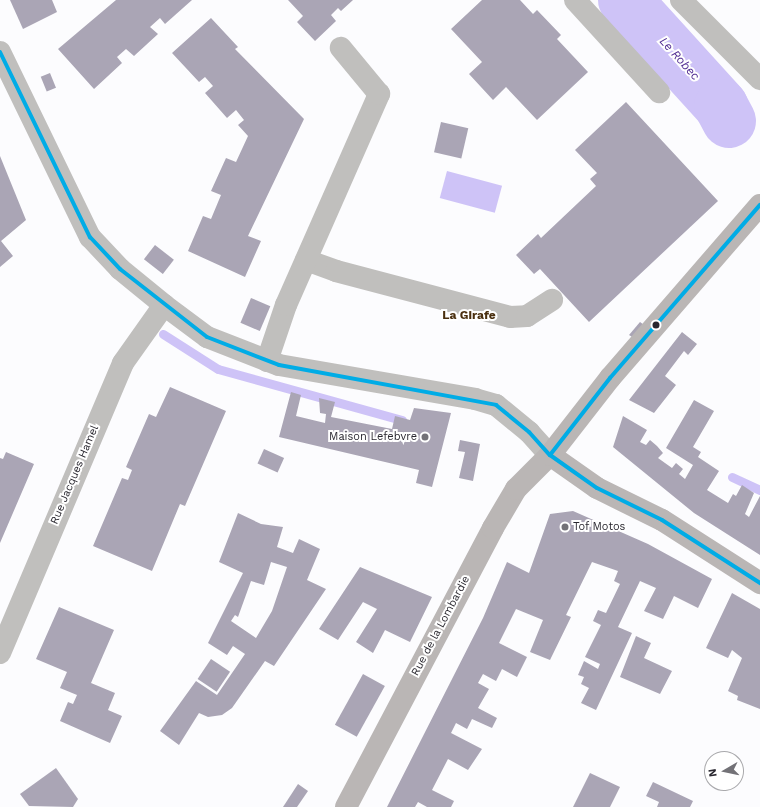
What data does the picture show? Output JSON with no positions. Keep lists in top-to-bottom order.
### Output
{
  "streets": {
    "main road": ["Rue de la Lombardie"],
    "street": ["Rue Jacques Hamel"]
  },
  "districts": ["La Girafe"],
  "water": ["Le Robec"],
  "places": ["Maison Lefebvre", "Tof Motos"],
  "north": "left"
}
